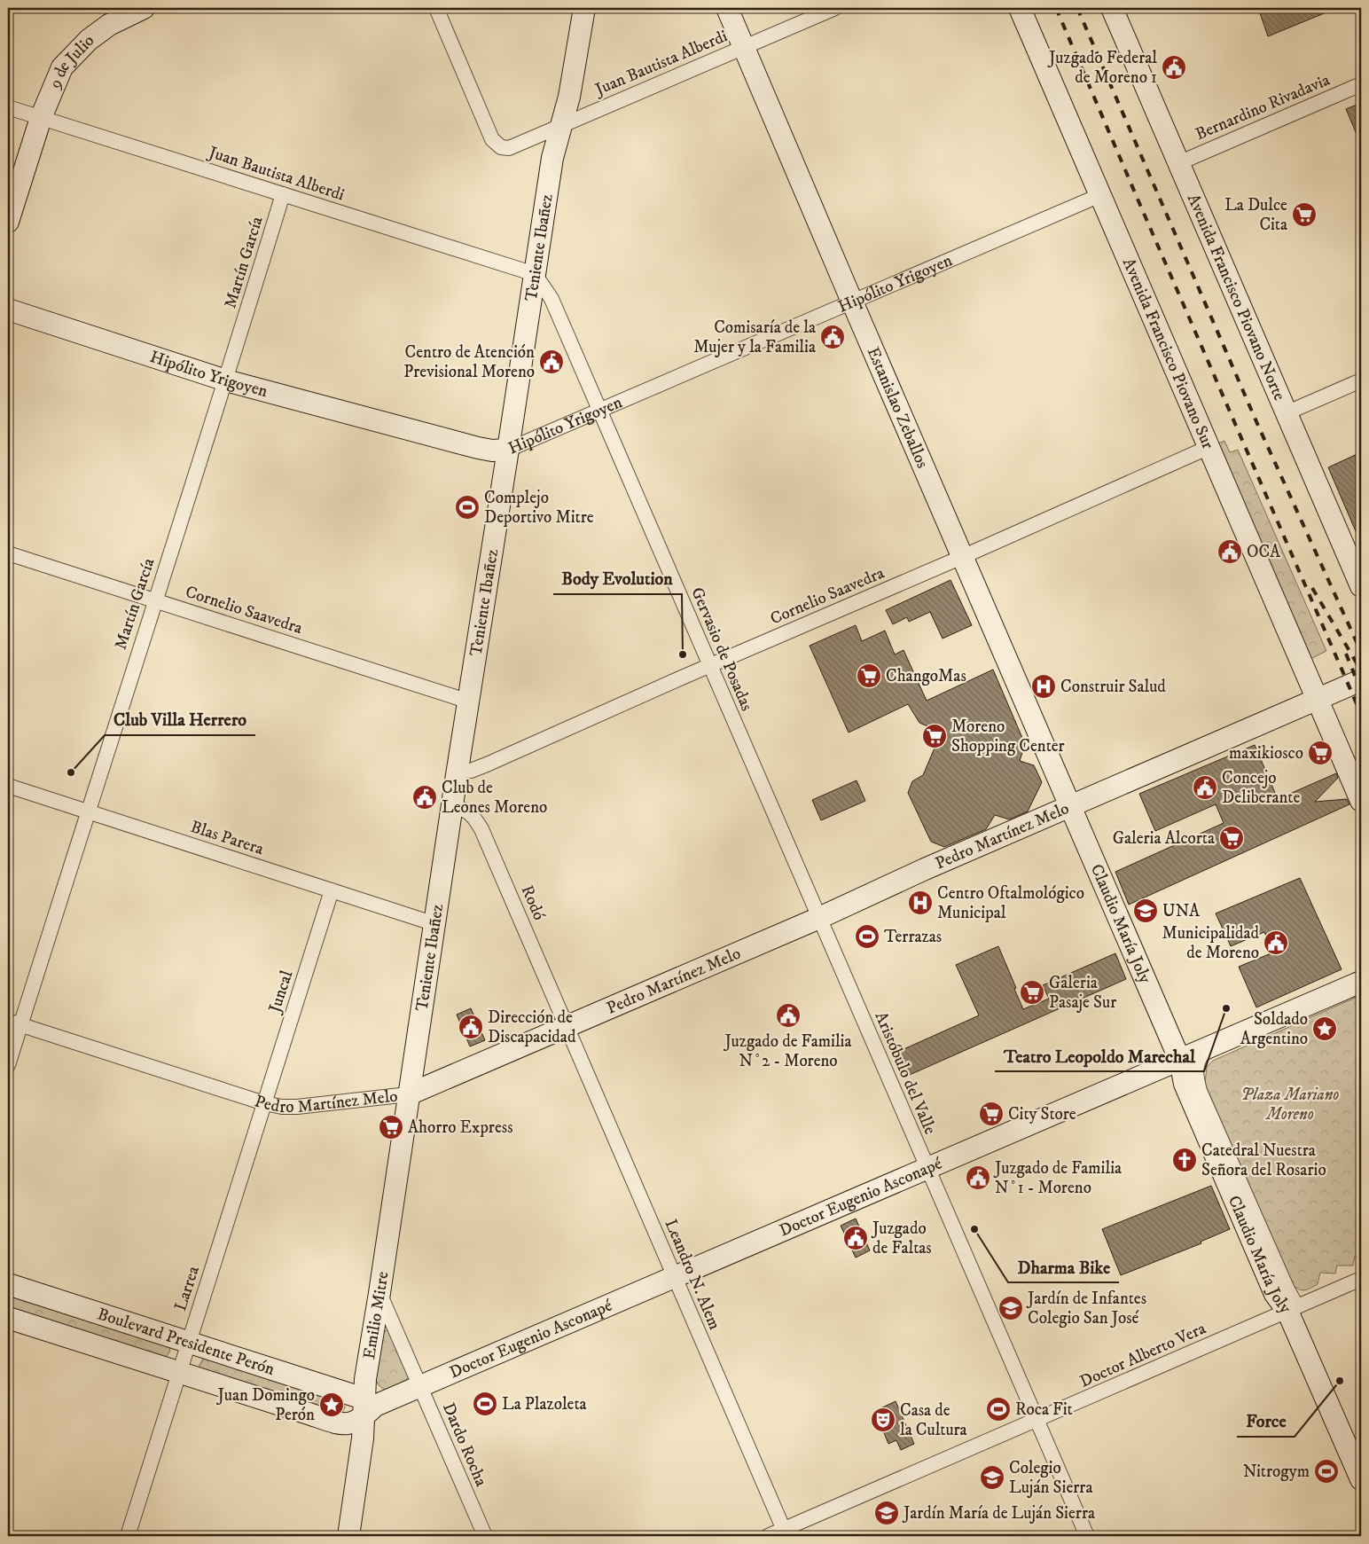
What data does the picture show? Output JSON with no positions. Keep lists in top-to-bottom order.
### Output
{
  "streets": {
    "street": [
      "9 de Julio",
      "Juan Bautista Alberdi",
      "Bernardino Rivadavia",
      "Teniente Ibañez",
      "Martín García",
      "Hipólito Yrigoyen",
      "Avenida Francisco Piovano Norte",
      "Avenida Francisco Piovano Sur",
      "Estanislao Zeballos",
      "Cornelio Saavedra",
      "Gervasio de Posadas",
      "Pedro Martínez Melo",
      "Blas Parera",
      "Rodó",
      "Claudio María Joly",
      "Juncal",
      "Aristóbulo del Valle",
      "Doctor Eugenio Asconapé",
      "Leandro N. Alem",
      "Larrea",
      "Emilio Mitre",
      "Boulevard Presidente Perón",
      "Doctor Alberto Vera",
      "Dardo Rocha"
    ]
  },
  "crossings": [
    ["9 de Julio", "Juan Bautista Alberdi"],
    ["Juan Bautista Alberdi", "Teniente Ibañez"],
    ["Juan Bautista Alberdi", "Martín García"],
    ["Juan Bautista Alberdi", "Estanislao Zeballos"],
    ["Juan Bautista Alberdi", "Gervasio de Posadas"],
    ["Bernardino Rivadavia", "Avenida Francisco Piovano Norte"],
    ["Teniente Ibañez", "Hipólito Yrigoyen"],
    ["Teniente Ibañez", "Cornelio Saavedra"],
    ["Teniente Ibañez", "Gervasio de Posadas"],
    ["Teniente Ibañez", "Pedro Martínez Melo"],
    ["Teniente Ibañez", "Blas Parera"],
    ["Teniente Ibañez", "Rodó"],
    ["Teniente Ibañez", "Emilio Mitre"],
    ["Martín García", "Hipólito Yrigoyen"],
    ["Martín García", "Cornelio Saavedra"],
    ["Martín García", "Pedro Martínez Melo"],
    ["Martín García", "Blas Parera"],
    ["Hipólito Yrigoyen", "Avenida Francisco Piovano Sur"],
    ["Hipólito Yrigoyen", "Estanislao Zeballos"],
    ["Hipólito Yrigoyen", "Gervasio de Posadas"],
    ["Avenida Francisco Piovano Sur", "Cornelio Saavedra"],
    ["Avenida Francisco Piovano Sur", "Pedro Martínez Melo"],
    ["Estanislao Zeballos", "Cornelio Saavedra"],
    ["Estanislao Zeballos", "Pedro Martínez Melo"],
    ["Estanislao Zeballos", "Claudio María Joly"],
    ["Cornelio Saavedra", "Gervasio de Posadas"],
    ["Gervasio de Posadas", "Pedro Martínez Melo"],
    ["Gervasio de Posadas", "Aristóbulo del Valle"],
    ["Pedro Martínez Melo", "Rodó"],
    ["Pedro Martínez Melo", "Claudio María Joly"],
    ["Pedro Martínez Melo", "Juncal"],
    ["Pedro Martínez Melo", "Aristóbulo del Valle"],
    ["Pedro Martínez Melo", "Leandro N. Alem"],
    ["Pedro Martínez Melo", "Larrea"],
    ["Pedro Martínez Melo", "Emilio Mitre"],
    ["Blas Parera", "Juncal"],
    ["Rodó", "Leandro N. Alem"],
    ["Claudio María Joly", "Doctor Eugenio Asconapé"],
    ["Claudio María Joly", "Doctor Alberto Vera"],
    ["Juncal", "Larrea"],
    ["Aristóbulo del Valle", "Doctor Eugenio Asconapé"],
    ["Aristóbulo del Valle", "Doctor Alberto Vera"],
    ["Doctor Eugenio Asconapé", "Leandro N. Alem"],
    ["Doctor Eugenio Asconapé", "Emilio Mitre"],
    ["Doctor Eugenio Asconapé", "Boulevard Presidente Perón"],
    ["Doctor Eugenio Asconapé", "Dardo Rocha"],
    ["Leandro N. Alem", "Doctor Alberto Vera"],
    ["Larrea", "Boulevard Presidente Perón"],
    ["Emilio Mitre", "Boulevard Presidente Perón"],
    ["Emilio Mitre", "Dardo Rocha"]
  ],
  "parks": ["Plaza Mariano Moreno"],
  "places": {
    "public building": [
      "Juzgado Federal de Moreno 1",
      "Comisaría de la Mujer y la Familia",
      "Centro de Atención Previsional Moreno",
      "OCA",
      "Concejo Deliberante",
      "Club de Leones Moreno",
      "Municipalidad de Moreno",
      "Juzgado de Familia N˚2 - Moreno",
      "Dirección de Discapacidad",
      "Juzgado de Familia N˚1 - Moreno",
      "Juzgado de Faltas"
    ],
    "supermarket": [
      "La Dulce Cita",
      "ChangoMas",
      "Moreno Shopping Center",
      "maxikiosco",
      "Galeria Alcorta",
      "Galeria Pasaje Sur",
      "City Store",
      "Ahorro Express"
    ],
    "sports": [
      "Complejo Deportivo Mitre",
      "Terrazas",
      "La Plazoleta",
      "Roca Fit",
      "Nitrogym"
    ],
    "other": [
      "Body Evolution",
      "Club Villa Herrero",
      "Teatro Leopoldo Marechal",
      "Dharma Bike",
      "Force"
    ],
    "hospital": ["Construir Salud", "Centro Oftalmológico Municipal"],
    "school or university": [
      "UNA",
      "Jardín de Infantes Colegio San José",
      "Colegio Luján Sierra",
      "Jardín María de Luján Sierra"
    ],
    "place": ["Soldado Argentino", "Juan Domingo Perón"],
    "church": ["Catedral Nuestra Señora del Rosario"],
    "theatre": ["Casa de la Cultura"]
  }
}
